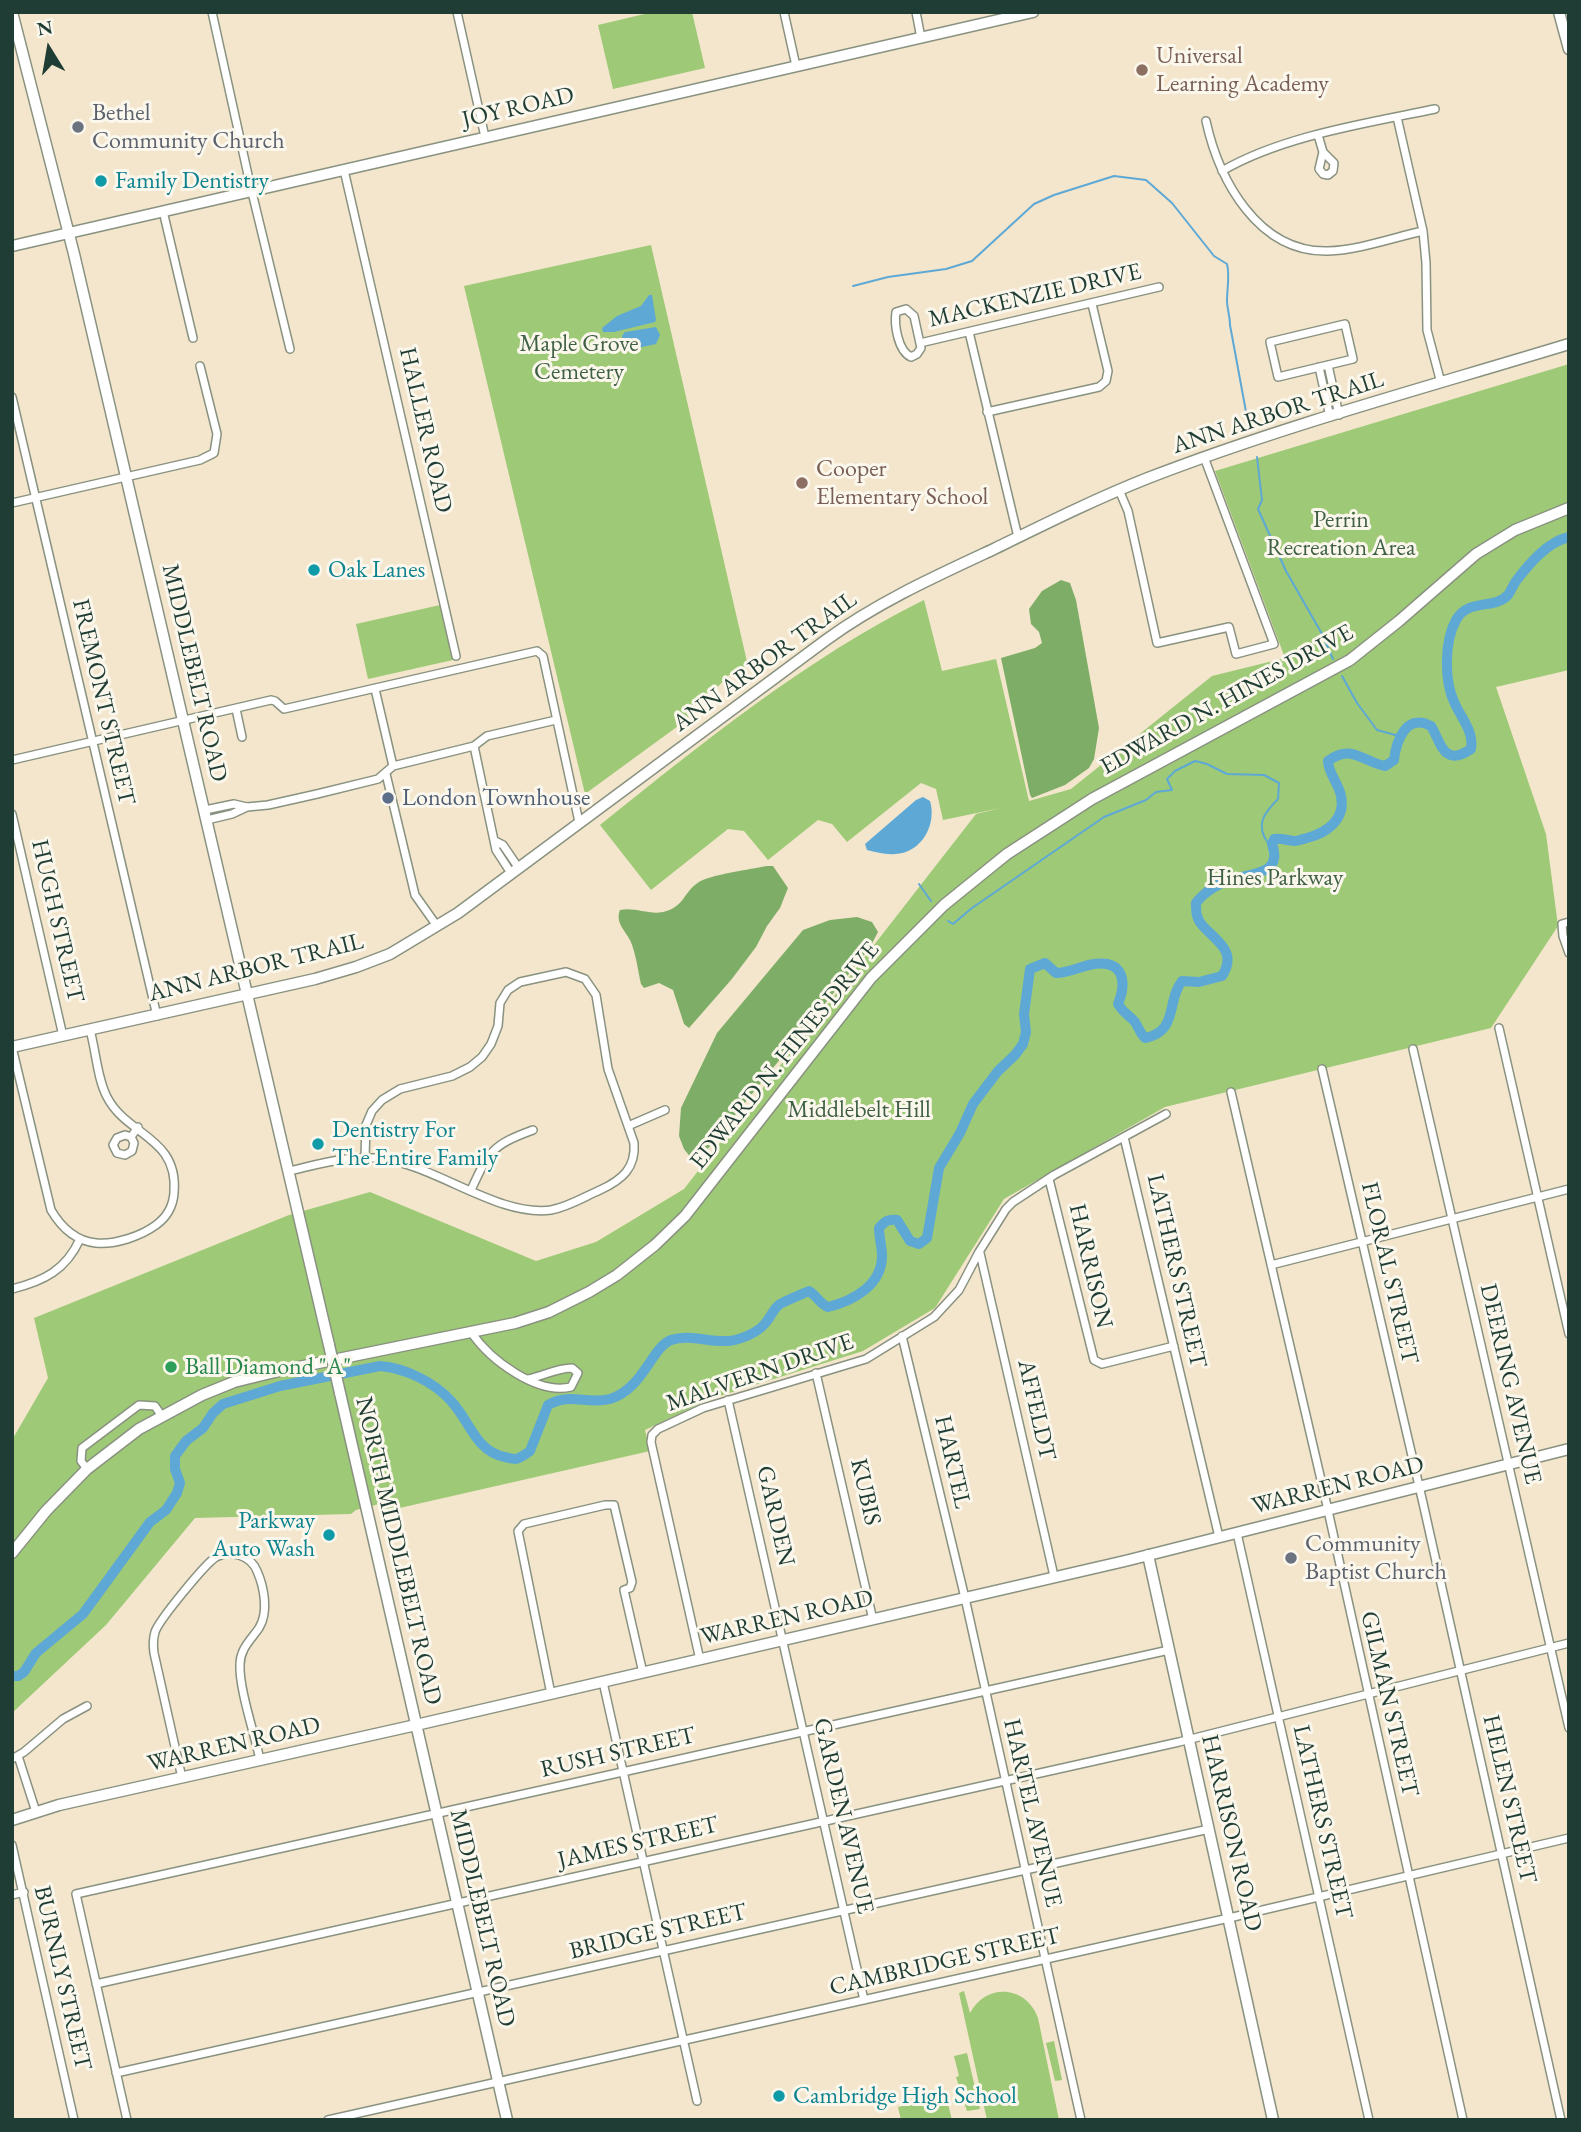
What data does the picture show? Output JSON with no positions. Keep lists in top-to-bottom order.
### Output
{
  "streets": {
    "main road": [
      "JOY ROAD",
      "ANN ARBOR TRAIL",
      "MIDDLEBELT ROAD",
      "EDWARD N. HINES DRIVE",
      "WARREN ROAD",
      "NORTH MIDDLEBELT ROAD",
      "HARRISON ROAD"
    ],
    "street": [
      "MACKENZIE DRIVE",
      "HALLER ROAD",
      "FREMONT STREET",
      "HUGH STREET",
      "HARRISON",
      "LATHERS STREET",
      "FLORAL STREET",
      "MALVERN DRIVE",
      "DEERING AVENUE",
      "AFFELDT",
      "HARTEL",
      "KUBIS",
      "GARDEN",
      "GILMAN STREET",
      "RUSH STREET",
      "HELEN STREET",
      "HARTEL AVENUE",
      "GARDEN AVENUE",
      "JAMES STREET",
      "BRIDGE STREET",
      "CAMBRIDGE STREET",
      "BURNLY STREET"
    ]
  },
  "crossings": [
    ["JOY ROAD", "HALLER ROAD"],
    ["JOY ROAD", "MIDDLEBELT ROAD"],
    ["ANN ARBOR TRAIL", "MIDDLEBELT ROAD"],
    ["ANN ARBOR TRAIL", "FREMONT STREET"],
    ["ANN ARBOR TRAIL", "HUGH STREET"],
    ["MIDDLEBELT ROAD", "WARREN ROAD"],
    ["MIDDLEBELT ROAD", "NORTH MIDDLEBELT ROAD"],
    ["MIDDLEBELT ROAD", "RUSH STREET"],
    ["MIDDLEBELT ROAD", "JAMES STREET"],
    ["MIDDLEBELT ROAD", "BRIDGE STREET"],
    ["MIDDLEBELT ROAD", "CAMBRIDGE STREET"],
    ["HARRISON", "LATHERS STREET"],
    ["HARRISON", "MALVERN DRIVE"],
    ["LATHERS STREET", "MALVERN DRIVE"],
    ["LATHERS STREET", "WARREN ROAD"],
    ["LATHERS STREET", "JAMES STREET"],
    ["LATHERS STREET", "CAMBRIDGE STREET"],
    ["FLORAL STREET", "WARREN ROAD"],
    ["FLORAL STREET", "HELEN STREET"],
    ["MALVERN DRIVE", "AFFELDT"],
    ["MALVERN DRIVE", "HARTEL"],
    ["MALVERN DRIVE", "WARREN ROAD"],
    ["MALVERN DRIVE", "KUBIS"],
    ["MALVERN DRIVE", "GARDEN"],
    ["DEERING AVENUE", "WARREN ROAD"],
    ["DEERING AVENUE", "JAMES STREET"],
    ["AFFELDT", "WARREN ROAD"],
    ["HARTEL", "WARREN ROAD"],
    ["HARTEL", "HARTEL AVENUE"],
    ["WARREN ROAD", "KUBIS"],
    ["WARREN ROAD", "GARDEN"],
    ["WARREN ROAD", "NORTH MIDDLEBELT ROAD"],
    ["WARREN ROAD", "GILMAN STREET"],
    ["WARREN ROAD", "HELEN STREET"],
    ["WARREN ROAD", "HARTEL AVENUE"],
    ["WARREN ROAD", "GARDEN AVENUE"],
    ["WARREN ROAD", "HARRISON ROAD"],
    ["GARDEN", "GARDEN AVENUE"],
    ["GILMAN STREET", "JAMES STREET"],
    ["GILMAN STREET", "CAMBRIDGE STREET"],
    ["RUSH STREET", "HARTEL AVENUE"],
    ["RUSH STREET", "GARDEN AVENUE"],
    ["RUSH STREET", "HARRISON ROAD"],
    ["RUSH STREET", "JAMES STREET"],
    ["HELEN STREET", "JAMES STREET"],
    ["HELEN STREET", "CAMBRIDGE STREET"],
    ["HARTEL AVENUE", "JAMES STREET"],
    ["HARTEL AVENUE", "BRIDGE STREET"],
    ["HARTEL AVENUE", "CAMBRIDGE STREET"],
    ["GARDEN AVENUE", "JAMES STREET"],
    ["GARDEN AVENUE", "BRIDGE STREET"],
    ["GARDEN AVENUE", "CAMBRIDGE STREET"],
    ["HARRISON ROAD", "JAMES STREET"],
    ["HARRISON ROAD", "BRIDGE STREET"],
    ["HARRISON ROAD", "CAMBRIDGE STREET"]
  ],
  "parks": [
    "Maple Grove Cemetery",
    "Perrin Recreation Area",
    "Hines Parkway",
    "Middlebelt Hill"
  ],
  "places": [
    "Universal Learning Academy",
    "Bethel Community Church",
    "Family Dentistry",
    "Cooper Elementary School",
    "Oak Lanes",
    "London Townhouse",
    "Dentistry For The Entire Family",
    "Ball Diamond \"A\"",
    "Parkway Auto Wash",
    "Community Baptist Church",
    "Cambridge High School"
  ],
  "north": "top"
}
